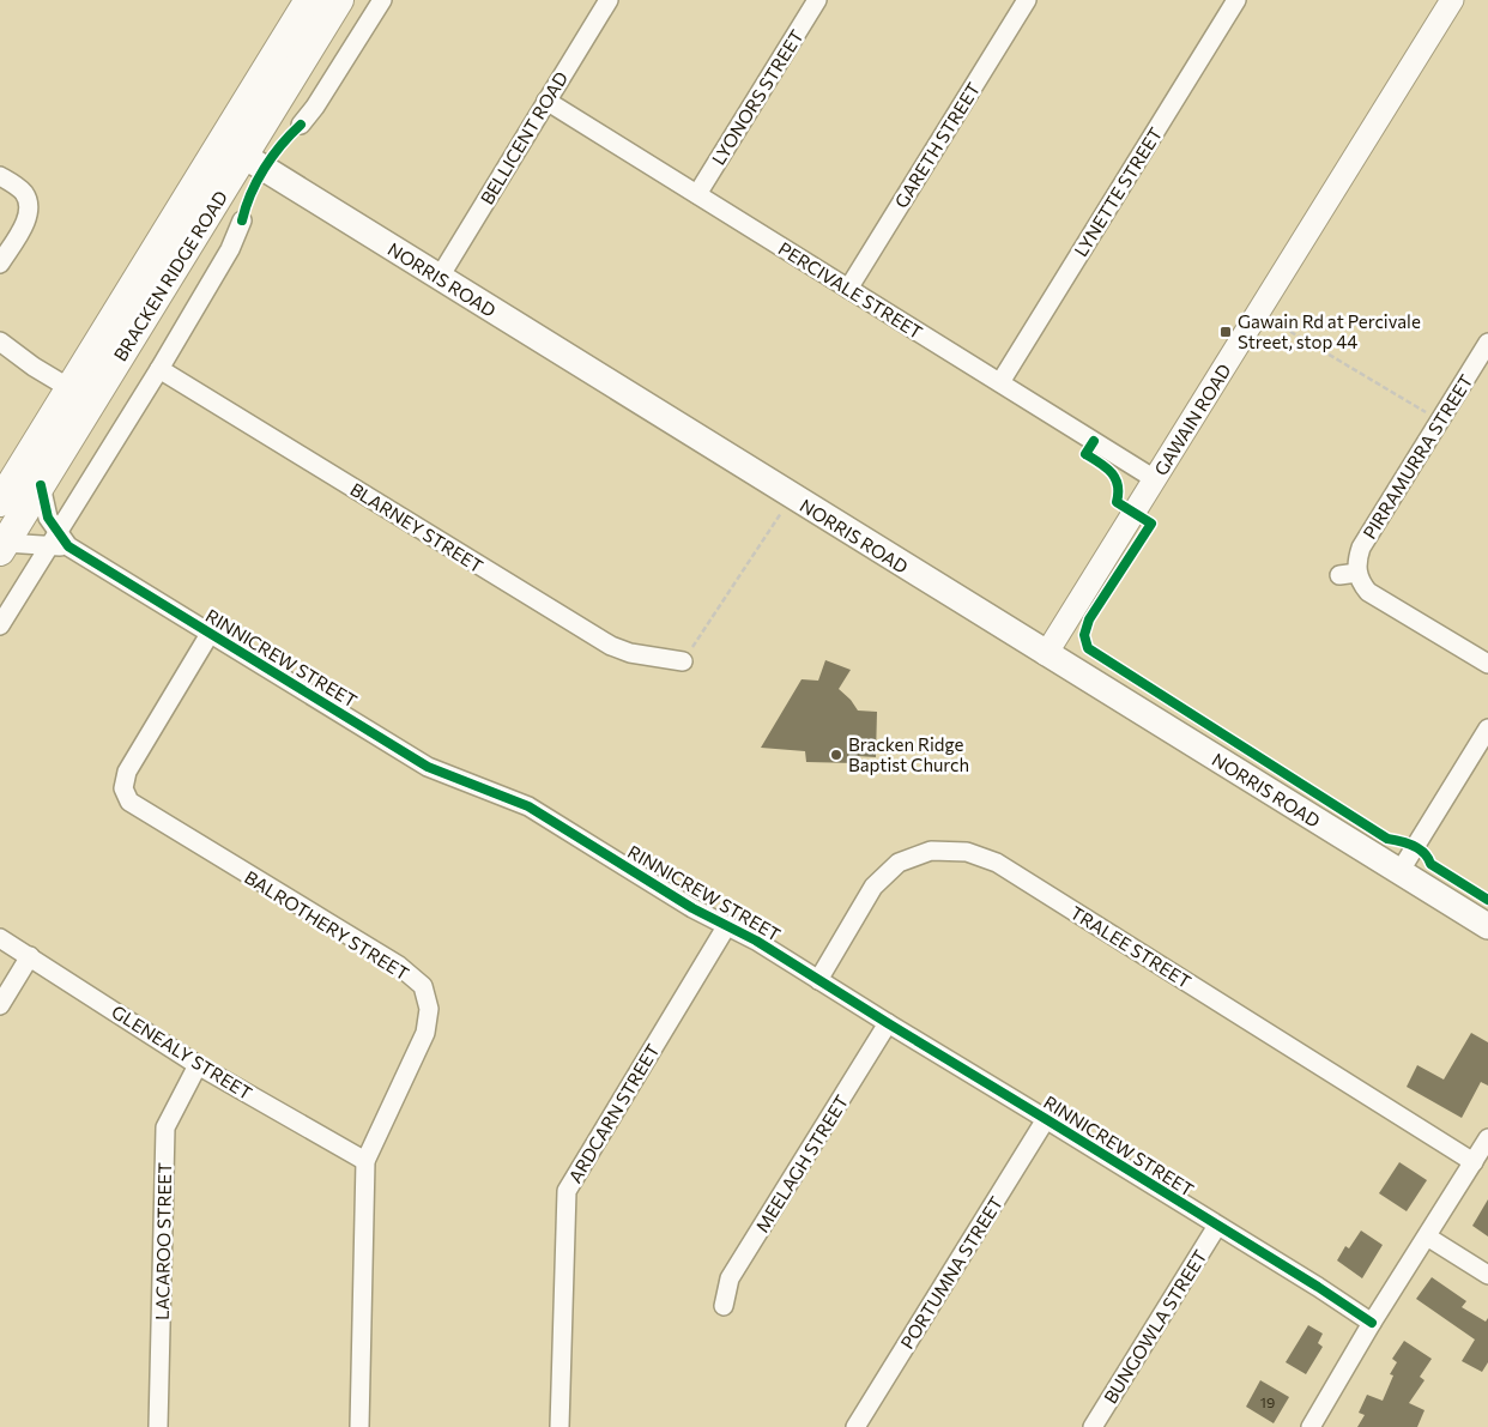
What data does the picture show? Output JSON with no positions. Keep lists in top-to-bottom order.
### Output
{
  "streets": {
    "main road": ["BRACKEN RIDGE ROAD", "NORRIS ROAD"],
    "street": [
      "LYONORS STREET",
      "BELLICENT ROAD",
      "GARETH STREET",
      "LYNETTE STREET",
      "PERCIVALE STREET",
      "GAWAIN ROAD",
      "PIRRAMURRA STREET",
      "BLARNEY STREET",
      "RINNICREW STREET",
      "BALROTHERY STREET",
      "TRALEE STREET",
      "GLENEALY STREET",
      "ARDCARN STREET",
      "MEELAGH STREET",
      "LACAROO STREET",
      "PORTUMNA STREET",
      "BUNGOWLA STREET"
    ]
  },
  "crossings": [
    ["LYONORS STREET", "PERCIVALE STREET"],
    ["BELLICENT ROAD", "NORRIS ROAD"],
    ["BELLICENT ROAD", "PERCIVALE STREET"],
    ["GARETH STREET", "PERCIVALE STREET"],
    ["LYNETTE STREET", "PERCIVALE STREET"],
    ["BRACKEN RIDGE ROAD", "NORRIS ROAD"],
    ["BRACKEN RIDGE ROAD", "BLARNEY STREET"],
    ["BRACKEN RIDGE ROAD", "RINNICREW STREET"],
    ["NORRIS ROAD", "GAWAIN ROAD"],
    ["PERCIVALE STREET", "GAWAIN ROAD"],
    ["RINNICREW STREET", "BALROTHERY STREET"],
    ["RINNICREW STREET", "TRALEE STREET"],
    ["RINNICREW STREET", "ARDCARN STREET"],
    ["RINNICREW STREET", "MEELAGH STREET"],
    ["RINNICREW STREET", "PORTUMNA STREET"],
    ["RINNICREW STREET", "BUNGOWLA STREET"],
    ["BALROTHERY STREET", "GLENEALY STREET"],
    ["GLENEALY STREET", "LACAROO STREET"]
  ],
  "places": {
    "transit": ["Gawain Rd at Percivale Street, stop 44"],
    "other": ["Bracken Ridge Baptist Church"]
  },
  "house_numbers": ["19"]
}
